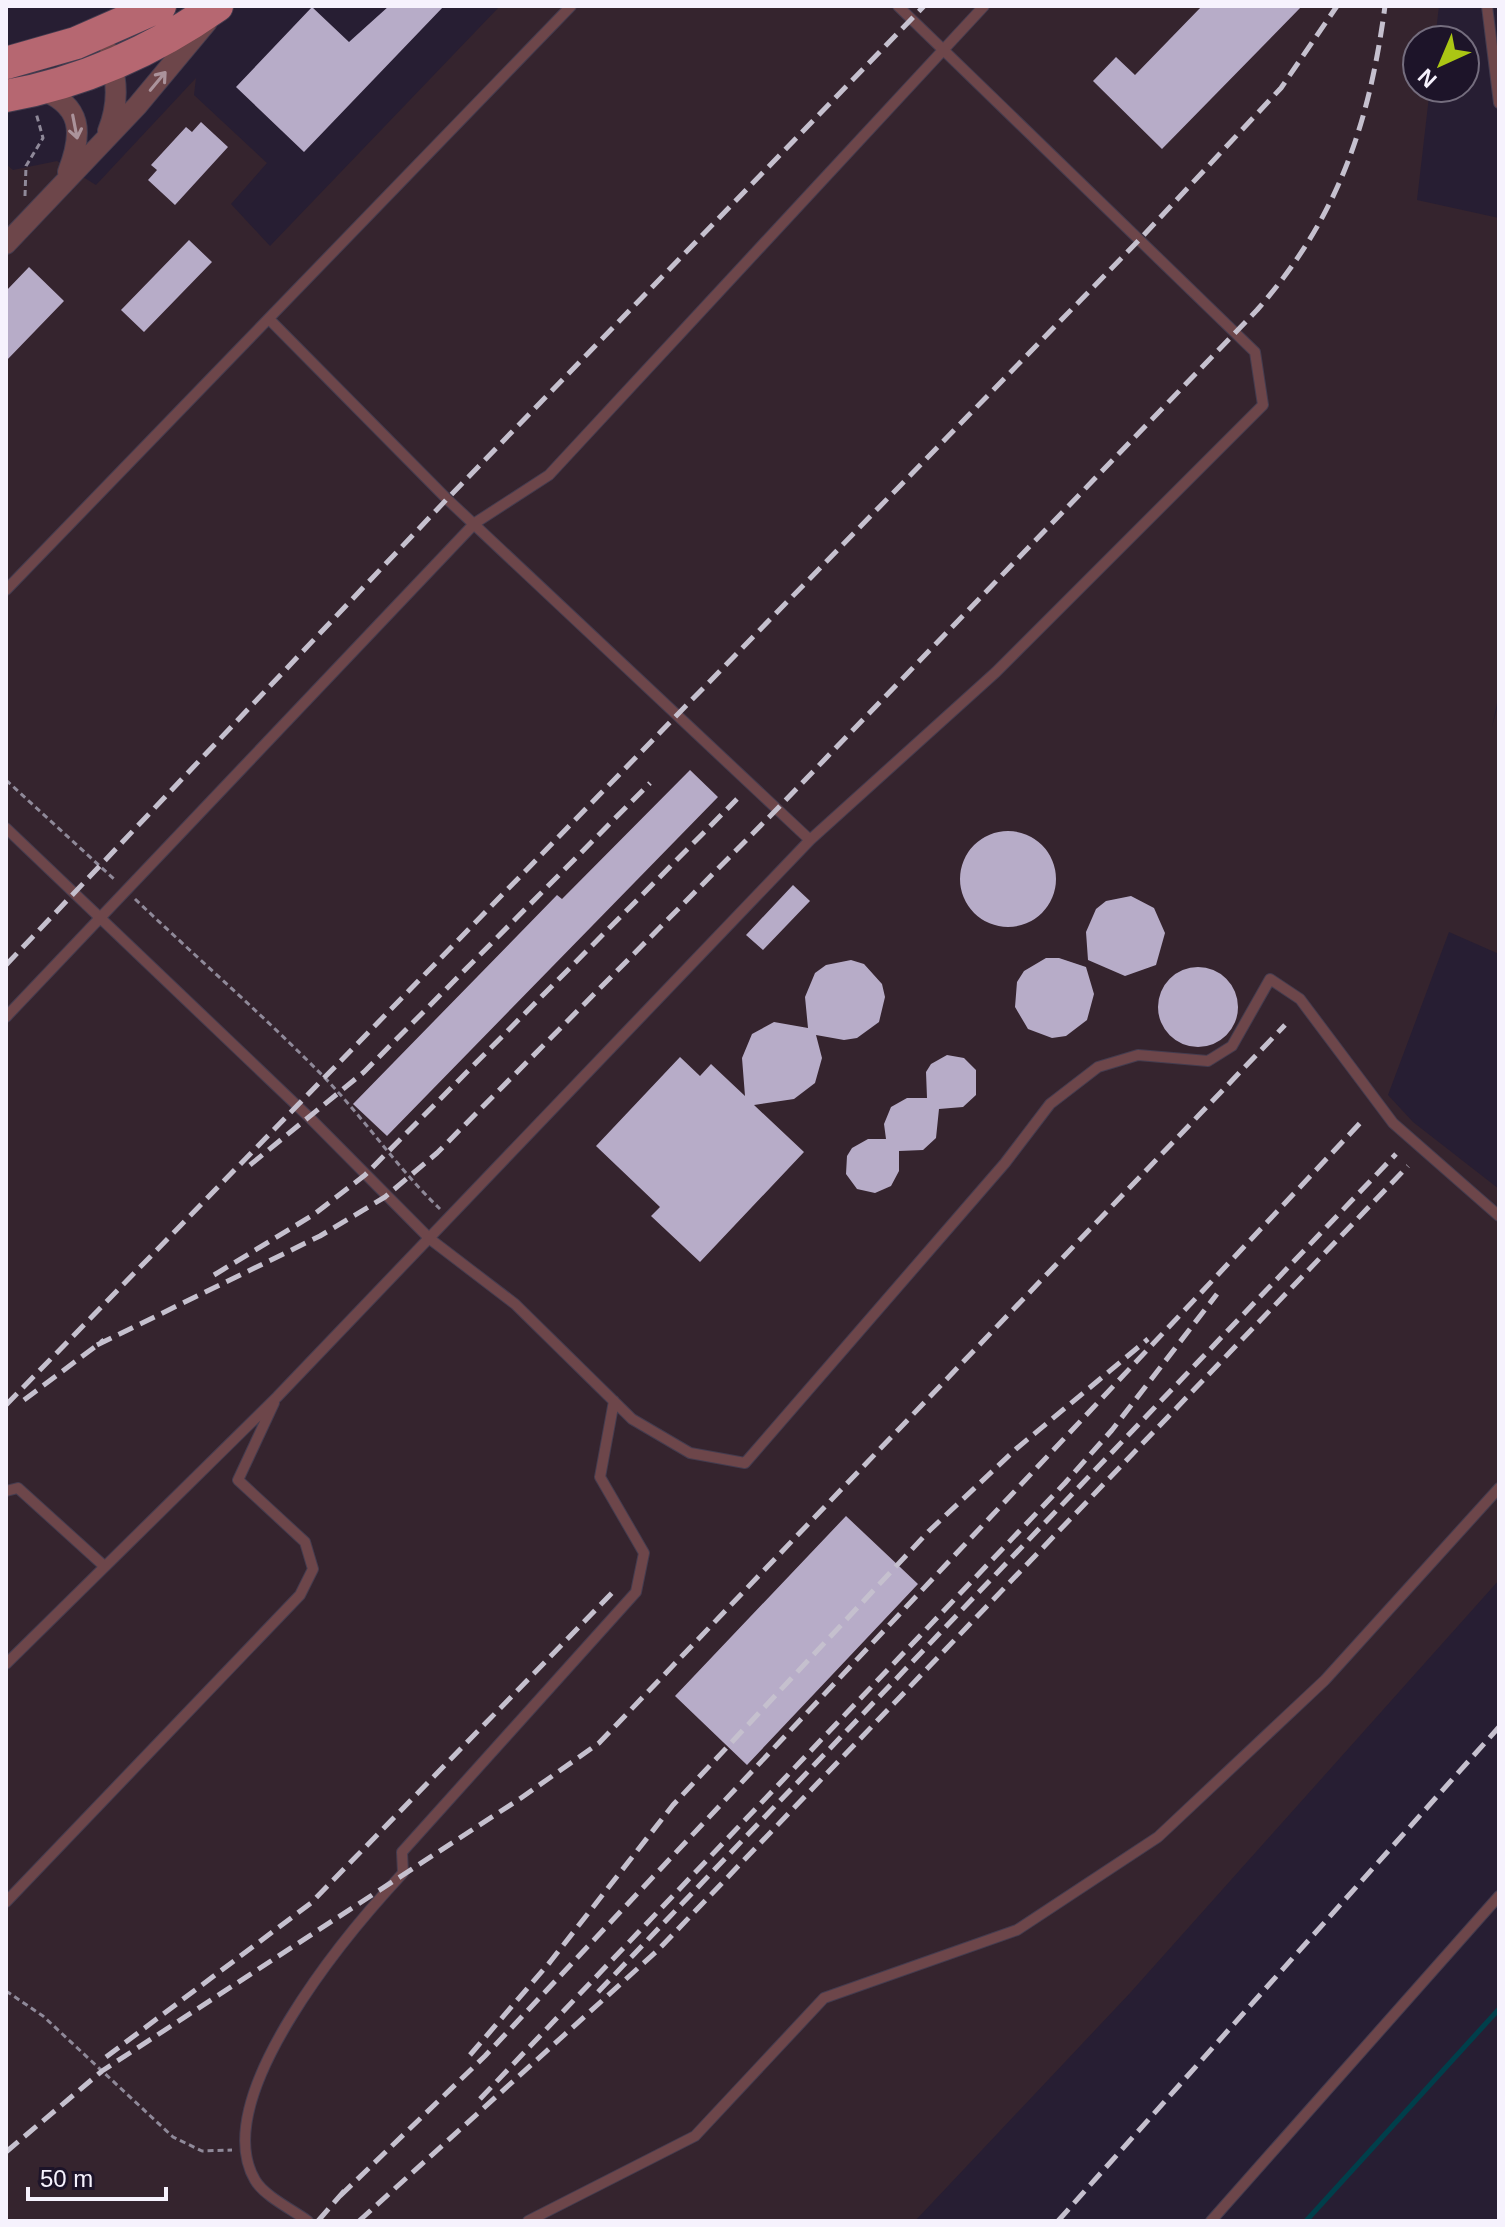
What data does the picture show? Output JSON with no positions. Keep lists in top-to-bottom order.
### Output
{
  "scale_bar": "50 m",
  "north": "bottom left"
}
